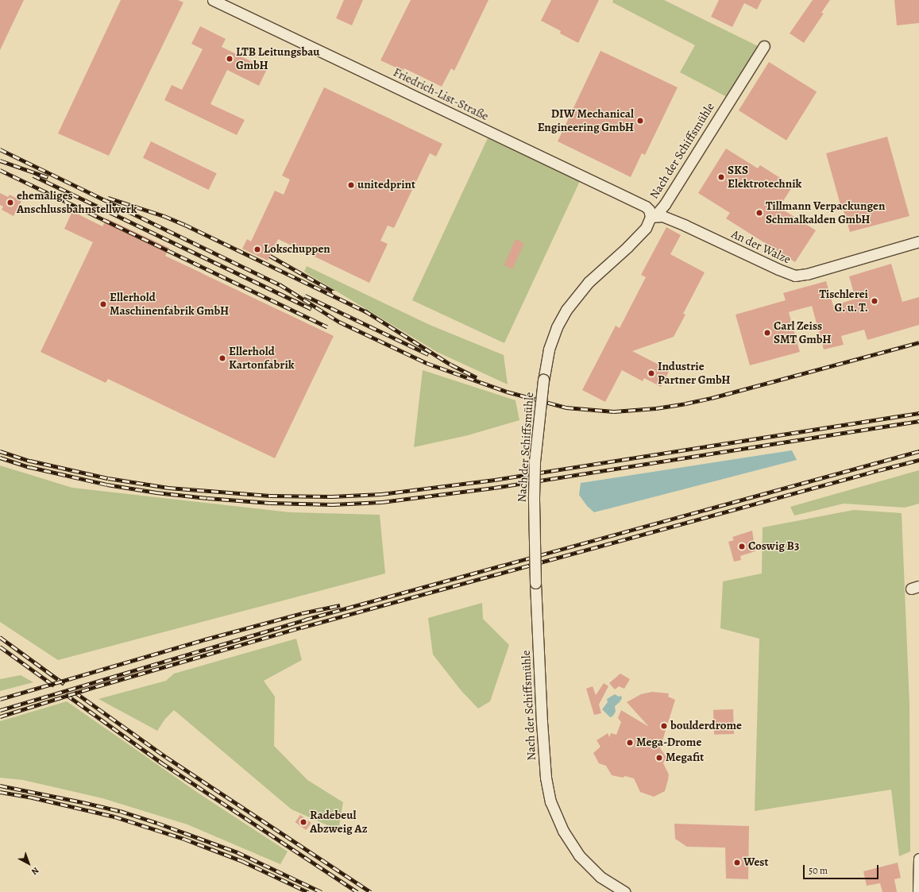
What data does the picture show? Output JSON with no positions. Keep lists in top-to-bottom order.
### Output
{
  "streets": {
    "street": ["Friedrich-List-Straße", "Nach der Schiffsmühle", "An der Walze"]
  },
  "crossings": [
    ["Friedrich-List-Straße", "Nach der Schiffsmühle"],
    ["Friedrich-List-Straße", "An der Walze"],
    ["Nach der Schiffsmühle", "An der Walze"]
  ],
  "places": [
    "LTB Leitungsbau GmbH",
    "DIW Mechanical Engineering GmbH",
    "SKS Elektrotechnik",
    "unitedprint",
    "ehemaliges Anschlussbahnstellwerk",
    "Tillmann Verpackungen Schmalkalden GmbH",
    "Lokschuppen",
    "Tischlerei G. u. T.",
    "Ellerhold Maschinenfabrik GmbH",
    "Carl Zeiss SMT GmbH",
    "Ellerhold Kartonfabrik",
    "Industrie Partner GmbH",
    "Coswig B3",
    "boulderdrome",
    "Mega-Drome",
    "Megafit",
    "Radebeul Abzweig Az",
    "West"
  ],
  "scale_bar": "50 m",
  "north": "bottom right"
}
